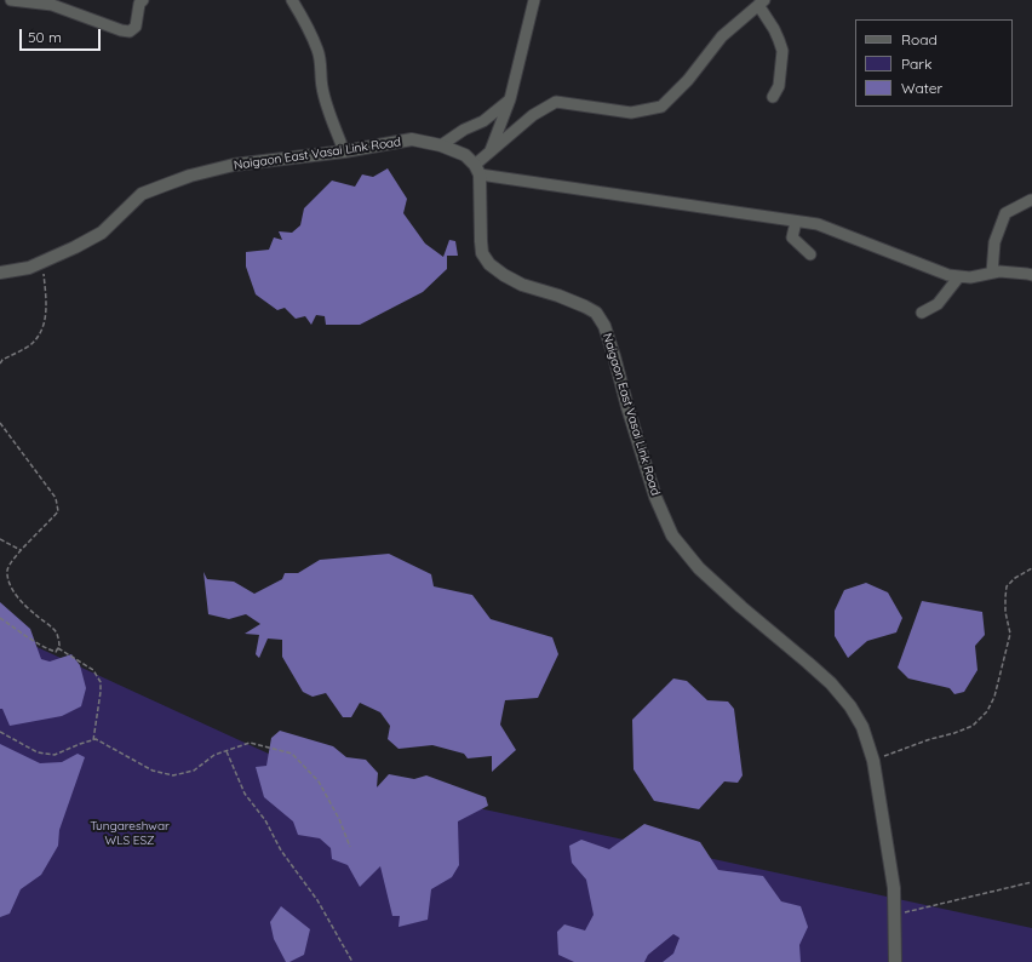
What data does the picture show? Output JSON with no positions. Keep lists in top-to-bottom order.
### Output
{
  "streets": {
    "street": ["Naigaon East Vasai Link Road"]
  },
  "parks": ["Tungareshwar WLS ESZ"],
  "legend": ["Road", "Park", "Water"],
  "scale_bar": "50 m"
}
